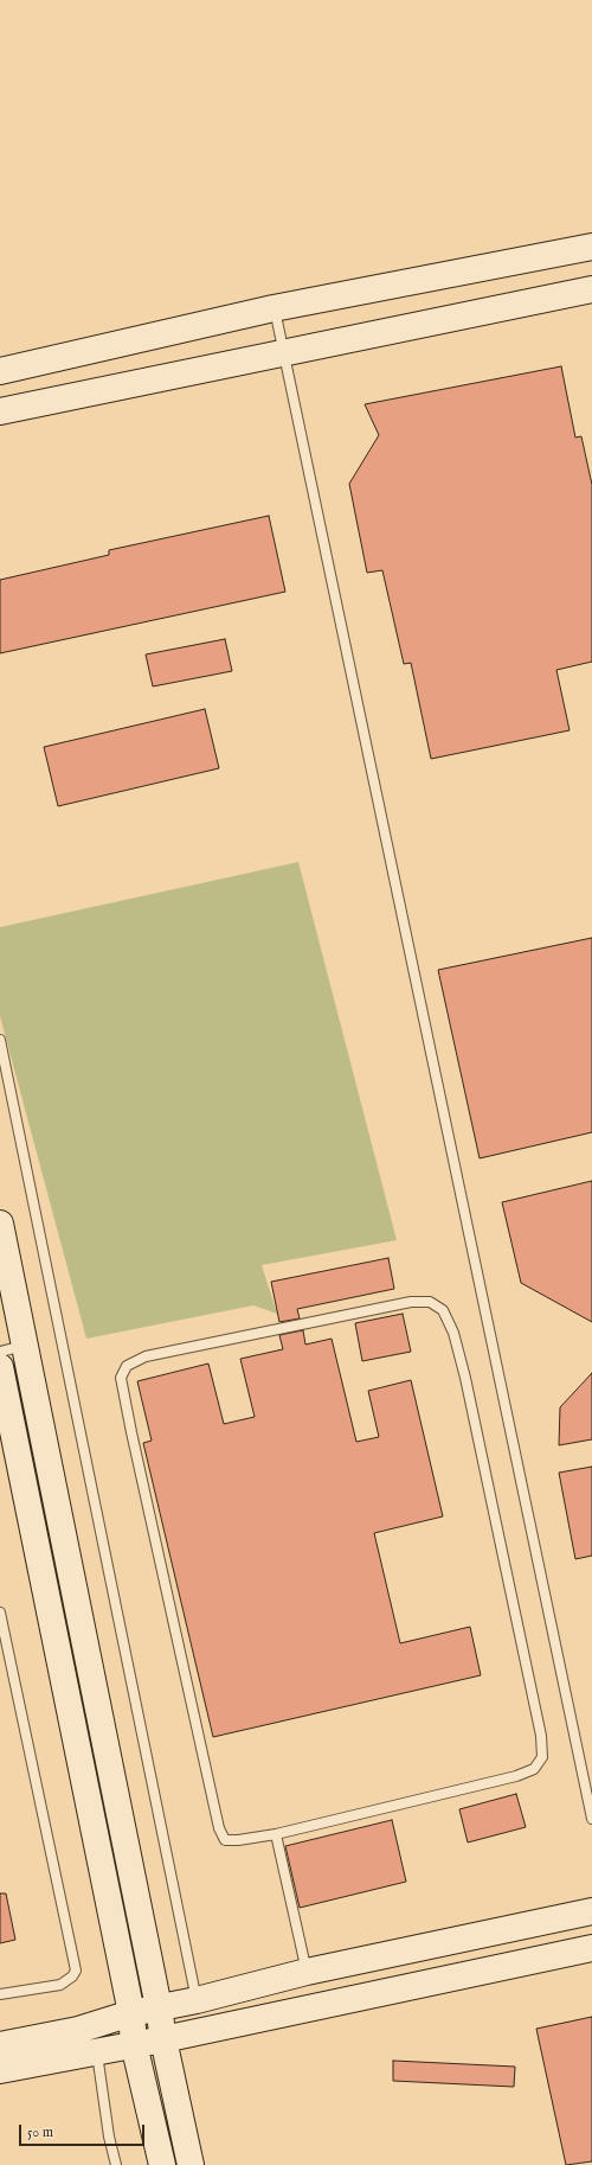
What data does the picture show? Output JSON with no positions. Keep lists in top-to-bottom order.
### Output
{
  "scale_bar": "50 m"
}
